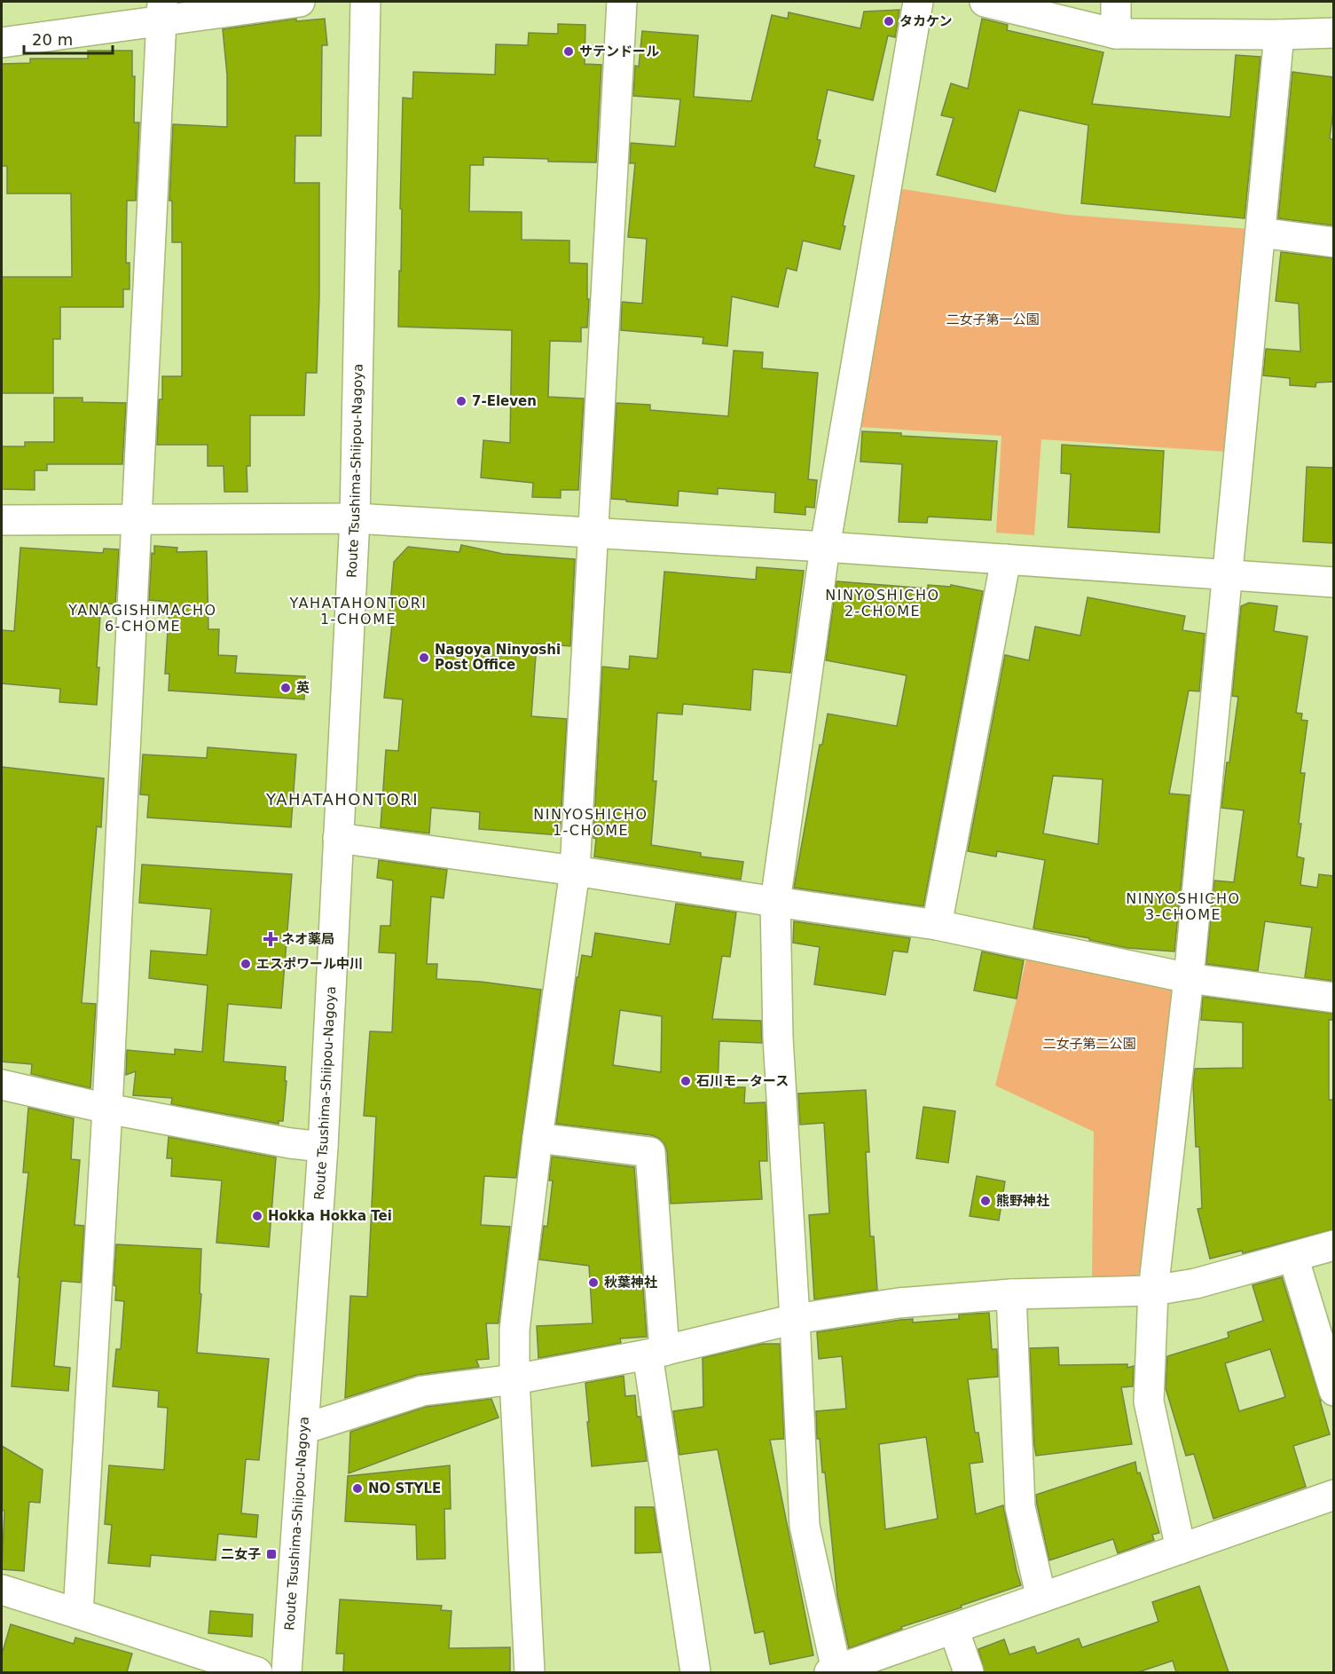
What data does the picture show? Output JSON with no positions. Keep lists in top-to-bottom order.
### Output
{
  "streets": {
    "street": ["Route Tsushima-Shiipou-Nagoya"]
  },
  "districts": [
    "NINYOSHICHO 2-CHOME",
    "YAHATAHONTORI 1-CHOME",
    "YANAGISHIMACHO 6-CHOME",
    "YAHATAHONTORI",
    "NINYOSHICHO 1-CHOME",
    "NINYOSHICHO 3-CHOME"
  ],
  "parks": ["二女子第一公園", "二女子第二公園"],
  "places": {
    "other": [
      "タカケン",
      "サテンドール",
      "7-Eleven",
      "Nagoya Ninyoshi Post Office",
      "英",
      "エスポワール中川",
      "石川モータース",
      "熊野神社",
      "Hokka Hokka Tei",
      "秋葉神社",
      "NO STYLE"
    ],
    "health": ["ネオ薬局"],
    "transit": ["二女子"]
  },
  "scale_bar": "20 m"
}
